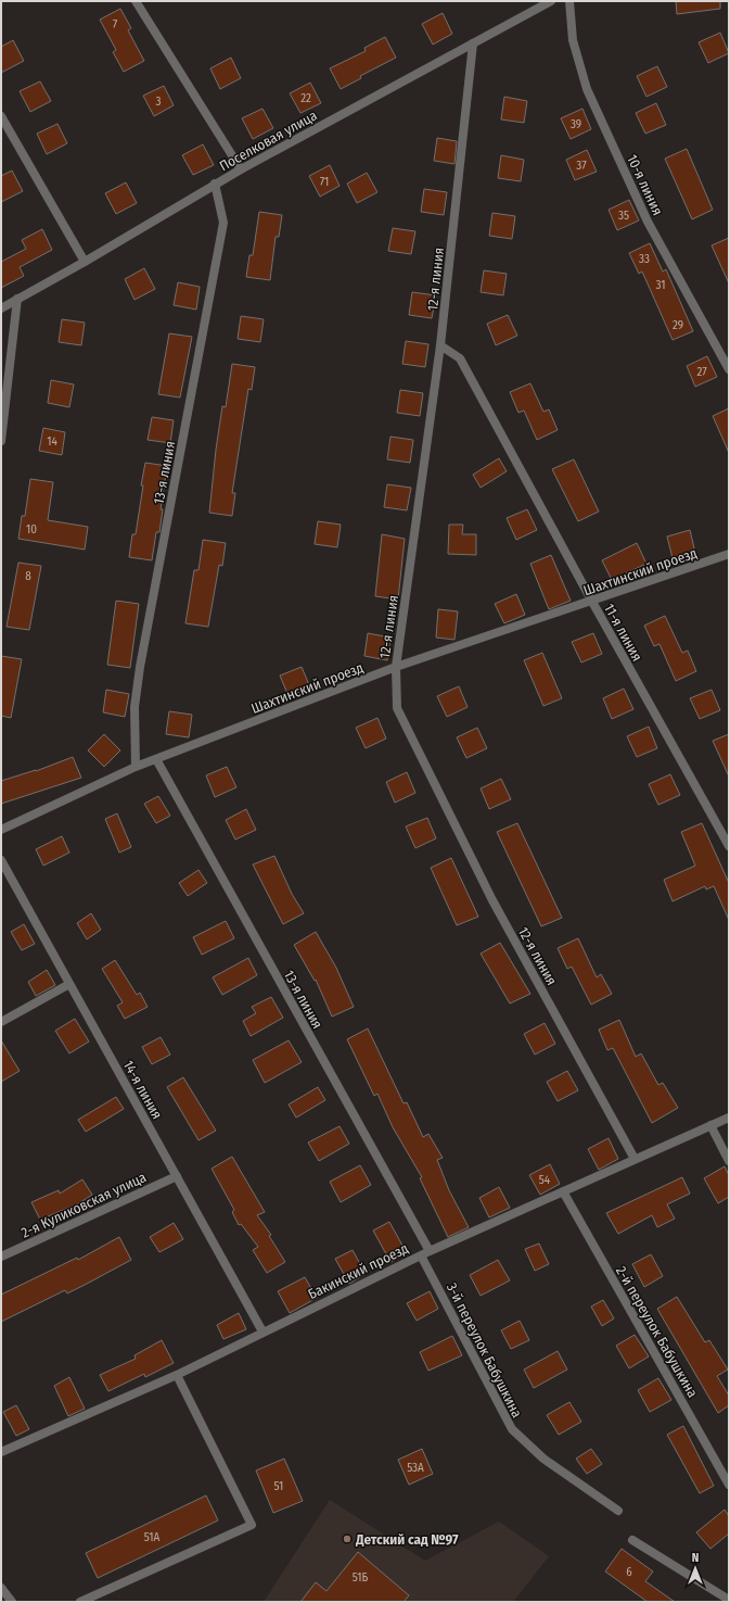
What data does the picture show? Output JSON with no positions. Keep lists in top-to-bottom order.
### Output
{
  "streets": {
    "street": [
      "Поселковая улица",
      "10-я линия",
      "12-я линия",
      "13-я линия",
      "Шахтинский проезд",
      "11-я линия",
      "14-я линия",
      "2-я Куликовская улица",
      "Бакинский проезд",
      "2-й переулок Бабушкина",
      "3-й переулок Бабушкина"
    ]
  },
  "crossings": [
    ["Поселковая улица", "12-я линия"],
    ["Поселковая улица", "13-я линия"],
    ["12-я линия", "Шахтинский проезд"],
    ["12-я линия", "11-я линия"],
    ["12-я линия", "Бакинский проезд"],
    ["13-я линия", "Шахтинский проезд"],
    ["13-я линия", "Бакинский проезд"],
    ["Шахтинский проезд", "11-я линия"],
    ["14-я линия", "2-я Куликовская улица"],
    ["14-я линия", "Бакинский проезд"],
    ["Бакинский проезд", "2-й переулок Бабушкина"],
    ["Бакинский проезд", "3-й переулок Бабушкина"]
  ],
  "places": ["Детский сад №97"],
  "house_numbers": [
    "7",
    "22",
    "3",
    "39",
    "37",
    "71",
    "35",
    "33",
    "31",
    "29",
    "27",
    "14",
    "10",
    "8",
    "54",
    "53А",
    "51",
    "51А",
    "6",
    "51Б"
  ],
  "north": "top"
}
